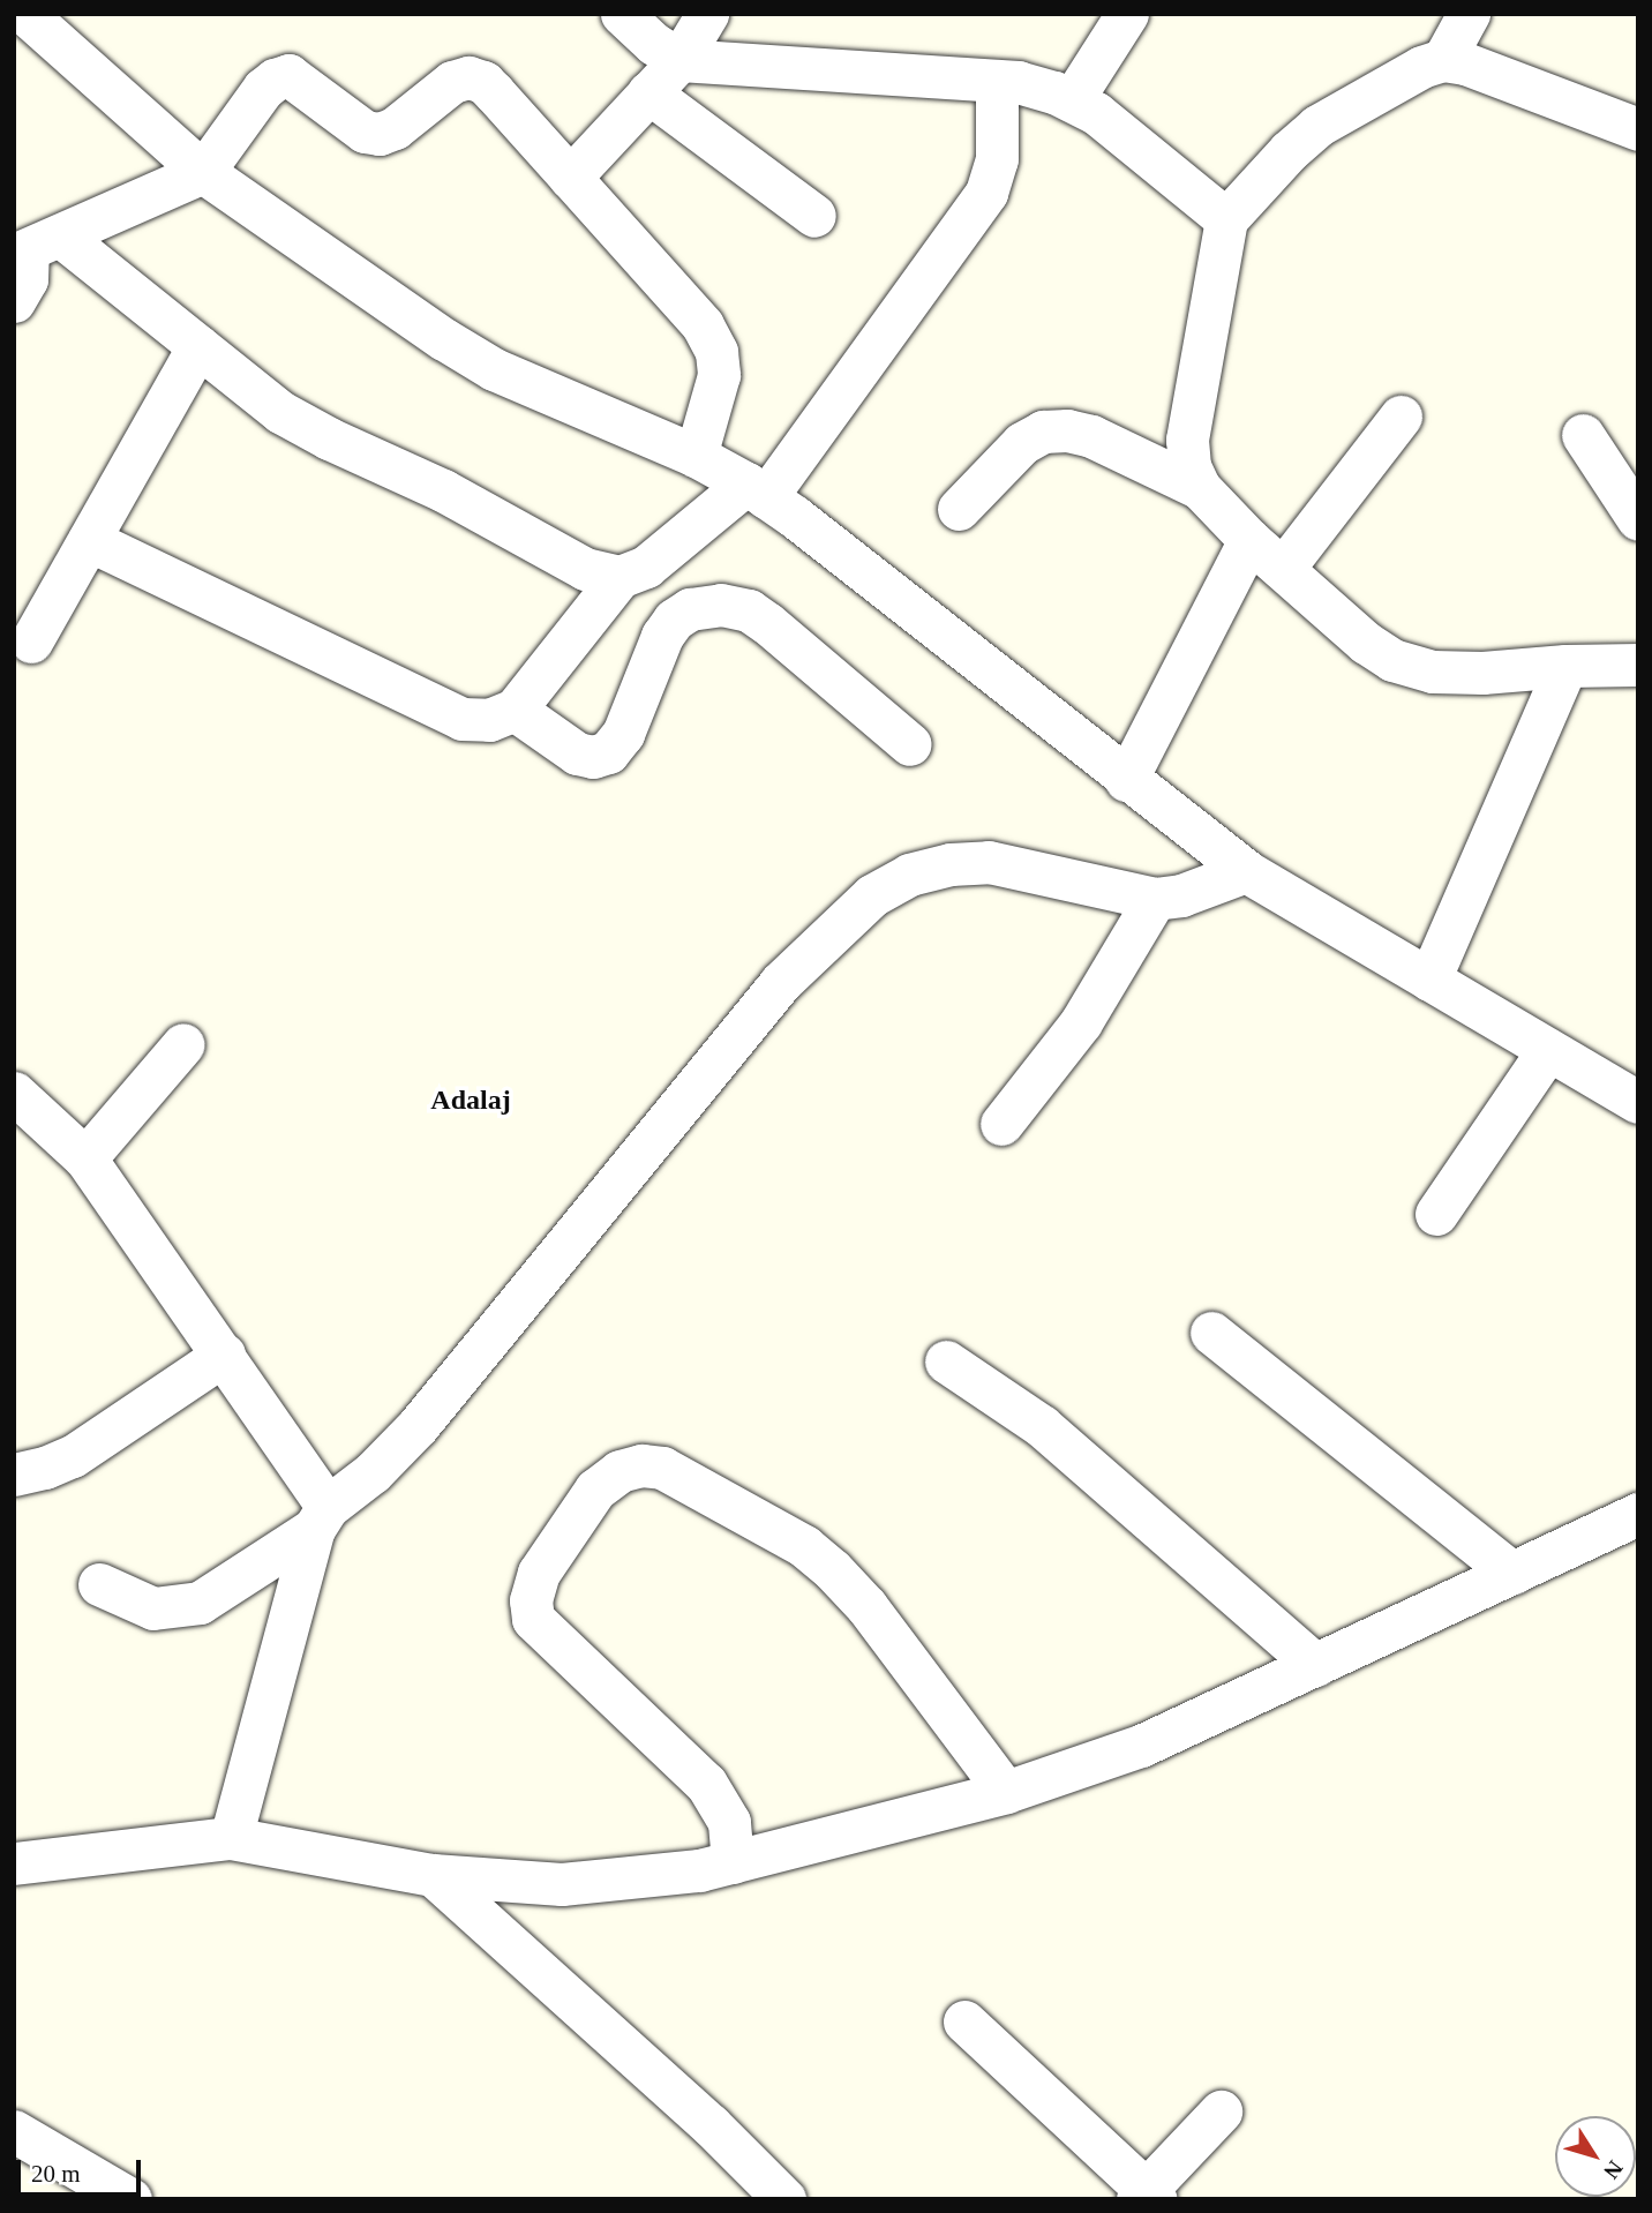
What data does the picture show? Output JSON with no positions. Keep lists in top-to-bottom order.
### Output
{
  "districts": ["Adalaj"],
  "scale_bar": "20 m",
  "north": "bottom right"
}
